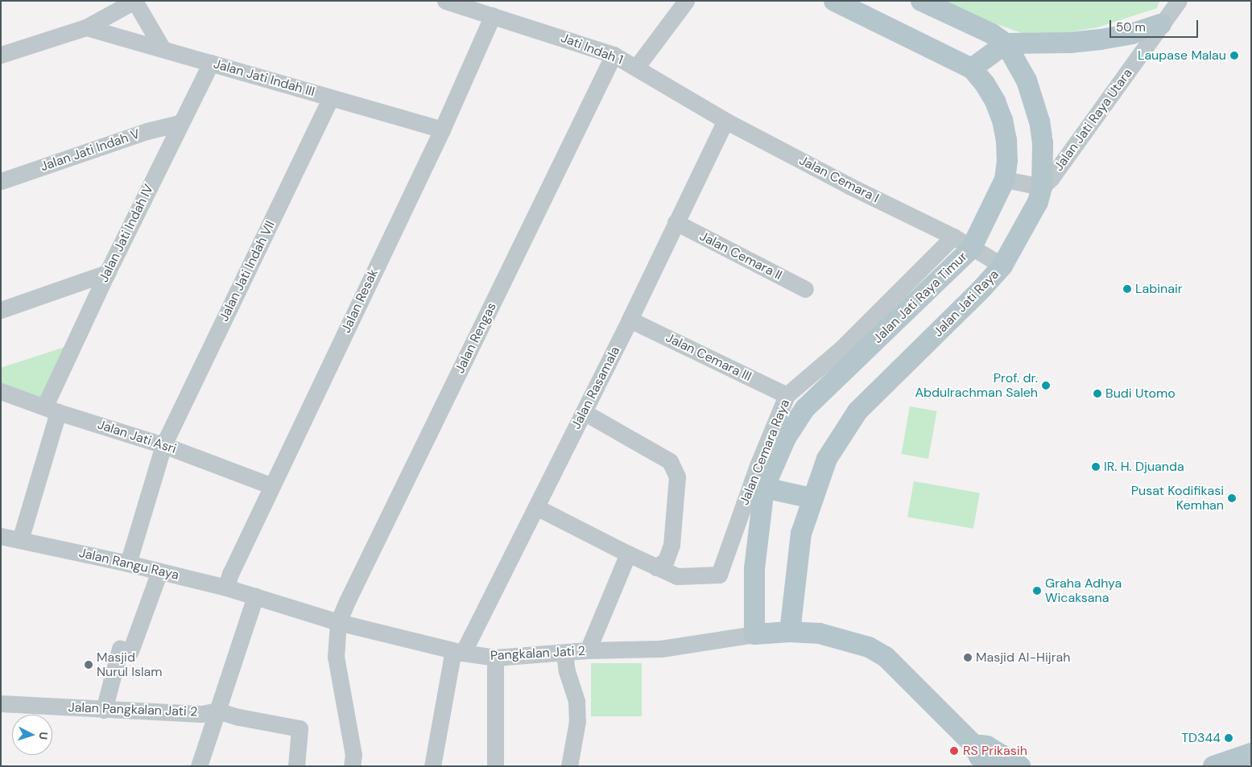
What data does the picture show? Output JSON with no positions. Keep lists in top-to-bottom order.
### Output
{
  "streets": {
    "main road": ["Jalan Jati Raya Timur", "Jalan Jati Raya"],
    "street": [
      "Jati Indah 1",
      "Jalan Jati Indah III",
      "Jalan Jati Raya Utara",
      "Jalan Jati Indah V",
      "Jalan Cemara I",
      "Jalan Jati Indah IV",
      "Jalan Cemara II",
      "Jalan Jati Indah VII",
      "Jalan Resak",
      "Jalan Rengas",
      "Jalan Cemara III",
      "Jalan Rasamala",
      "Jalan Jati Asri",
      "Jalan Cemara Raya",
      "Jalan Rangu Raya",
      "Pangkalan Jati 2",
      "Jalan Pangkalan Jati 2"
    ]
  },
  "crossings": [
    ["Jati Indah 1", "Jalan Cemara I"],
    ["Jati Indah 1", "Jalan Resak"],
    ["Jati Indah 1", "Jalan Rengas"],
    ["Jati Indah 1", "Jalan Rasamala"],
    ["Jalan Jati Indah III", "Jalan Jati Indah IV"],
    ["Jalan Jati Indah III", "Jalan Jati Indah VII"],
    ["Jalan Jati Indah III", "Jalan Resak"],
    ["Jalan Jati Raya Utara", "Jalan Jati Raya"],
    ["Jalan Jati Indah V", "Jalan Jati Indah IV"],
    ["Jalan Cemara I", "Jalan Rasamala"],
    ["Jalan Cemara I", "Jalan Cemara Raya"],
    ["Jalan Jati Indah IV", "Jalan Jati Asri"],
    ["Jalan Jati Indah IV", "Jalan Rangu Raya"],
    ["Jalan Cemara II", "Jalan Rasamala"],
    ["Jalan Jati Indah VII", "Jalan Jati Asri"],
    ["Jalan Jati Indah VII", "Jalan Rangu Raya"],
    ["Jalan Jati Raya Timur", "Pangkalan Jati 2"],
    ["Jalan Resak", "Jalan Jati Asri"],
    ["Jalan Resak", "Jalan Rangu Raya"],
    ["Jalan Rengas", "Pangkalan Jati 2"],
    ["Jalan Cemara III", "Jalan Rasamala"],
    ["Jalan Cemara III", "Jalan Cemara Raya"],
    ["Jalan Rasamala", "Jalan Cemara Raya"],
    ["Jalan Rasamala", "Pangkalan Jati 2"],
    ["Jalan Rangu Raya", "Pangkalan Jati 2"]
  ],
  "places": [
    "Laupase Malau",
    "Labinair",
    "Prof. dr. Abdulrachman Saleh",
    "Budi Utomo",
    "IR. H. Djuanda",
    "Pusat Kodifikasi Kemhan",
    "Graha Adhya Wicaksana",
    "Masjid Al-Hijrah",
    "Masjid Nurul Islam",
    "TD344",
    "RS Prikasih"
  ],
  "scale_bar": "50 m",
  "north": "right"
}
